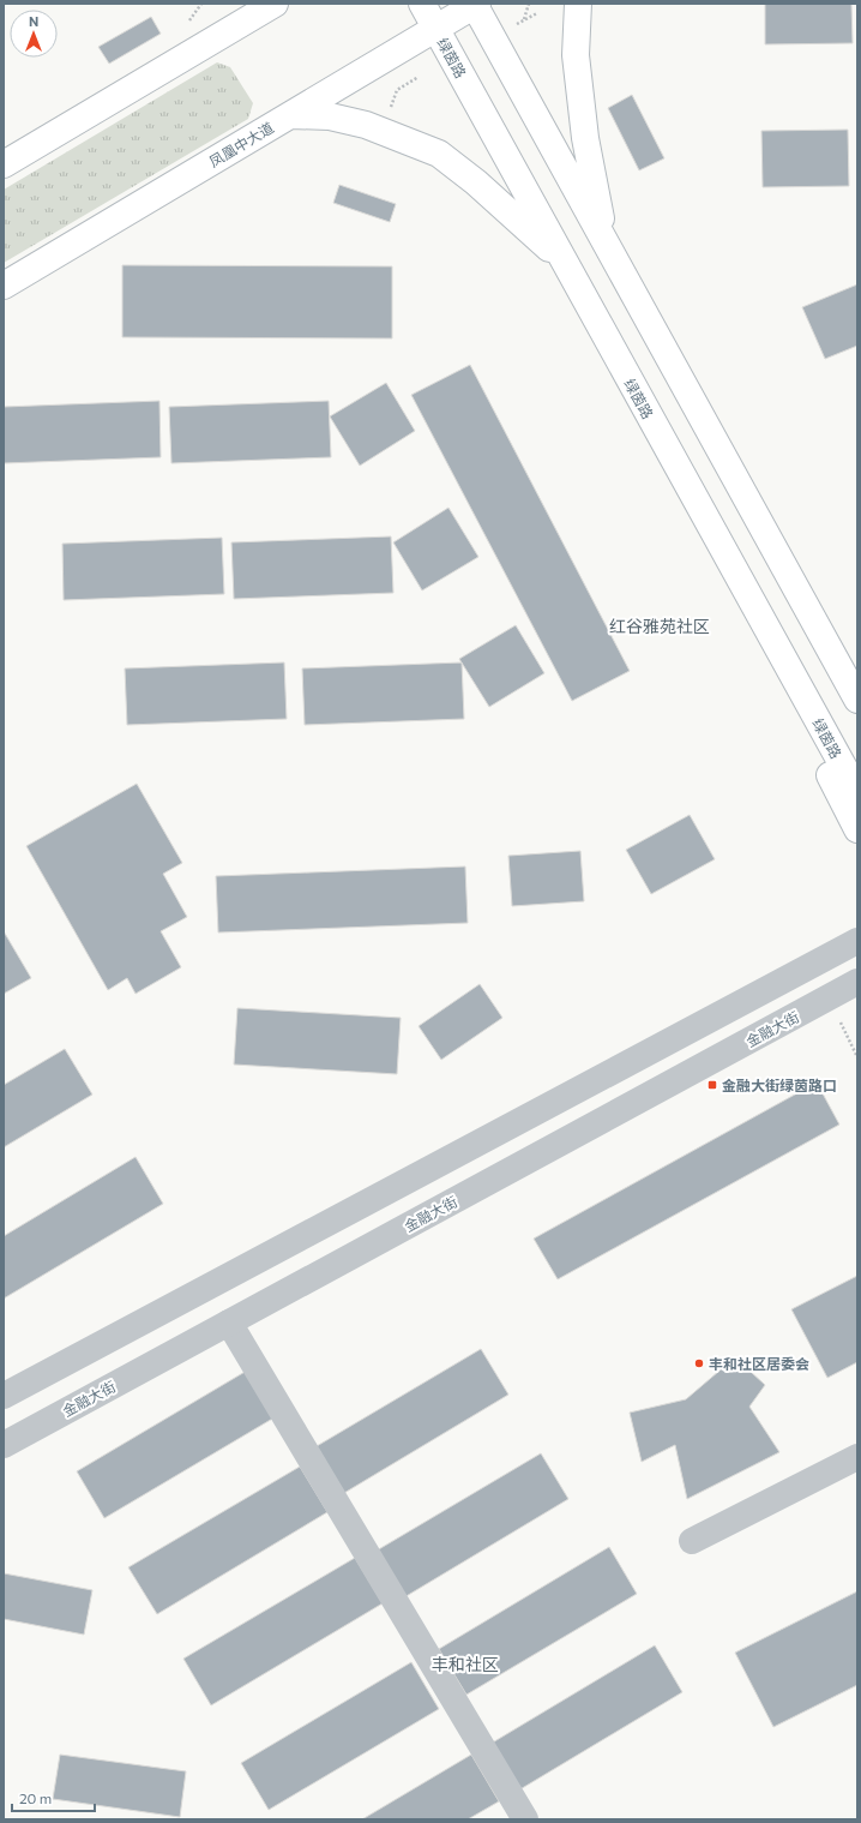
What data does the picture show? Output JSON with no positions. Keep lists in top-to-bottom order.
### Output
{
  "streets": {
    "main road": ["绿茵路", "凤凰中大道"],
    "street": ["金融大街"]
  },
  "crossings": [
    ["绿茵路", "凤凰中大道"]
  ],
  "districts": ["红谷雅苑社区", "丰和社区"],
  "places": {
    "transit": ["金融大街绿茵路口"],
    "other": ["丰和社区居委会"]
  },
  "scale_bar": "20 m",
  "north": "top"
}
